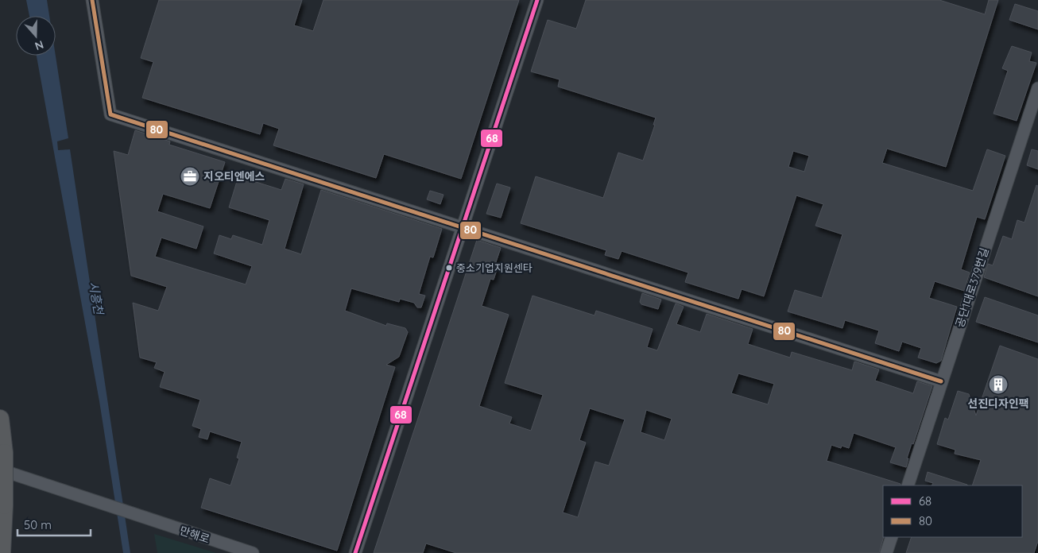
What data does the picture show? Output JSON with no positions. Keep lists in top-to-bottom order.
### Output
{
  "streets": {
    "street": ["공단1대로379번길", "만해로"]
  },
  "water": ["시흥천"],
  "places": {
    "office": ["지오티엔에스"],
    "other": ["중소기업지원센타"],
    "building": ["선진디자인팩"]
  },
  "lines": ["transit line 68", "transit line 80"],
  "legend": ["68", "80"],
  "scale_bar": "50 m",
  "north": "bottom"
}
